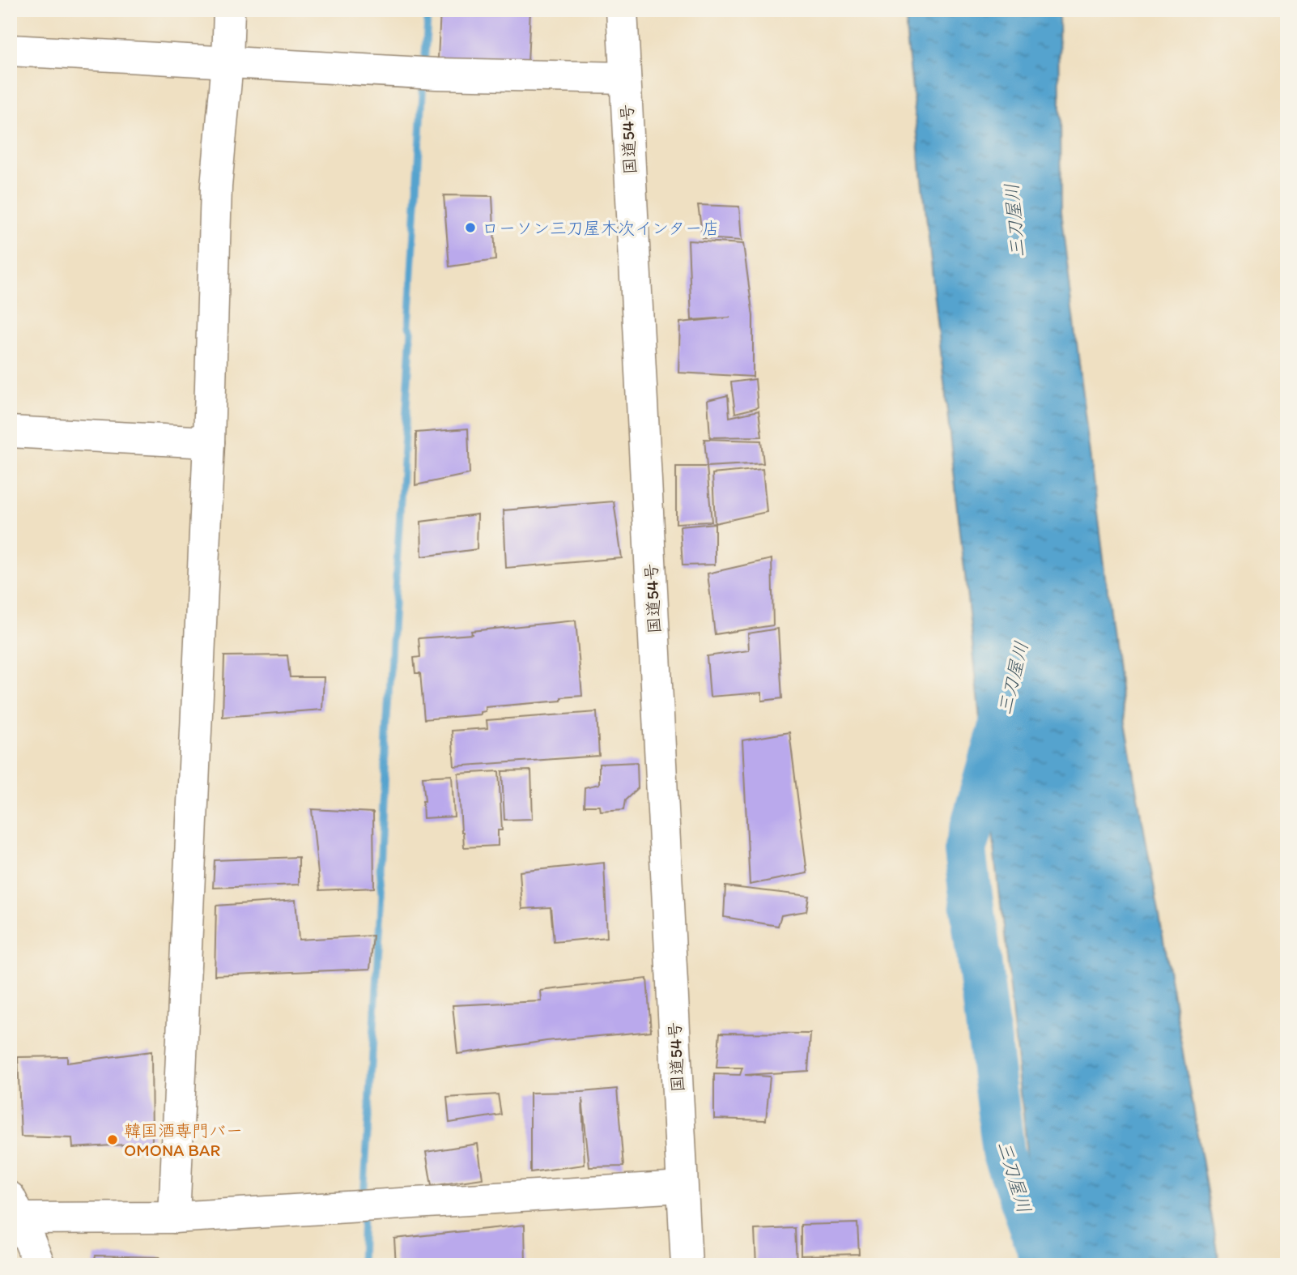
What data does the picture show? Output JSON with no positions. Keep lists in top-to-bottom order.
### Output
{
  "streets": {
    "main road": ["国道54号"]
  },
  "water": ["三刀屋川"],
  "places": ["ローソン三刀屋木次インター店", "韓国酒専門バー OMONA BAR"]
}
